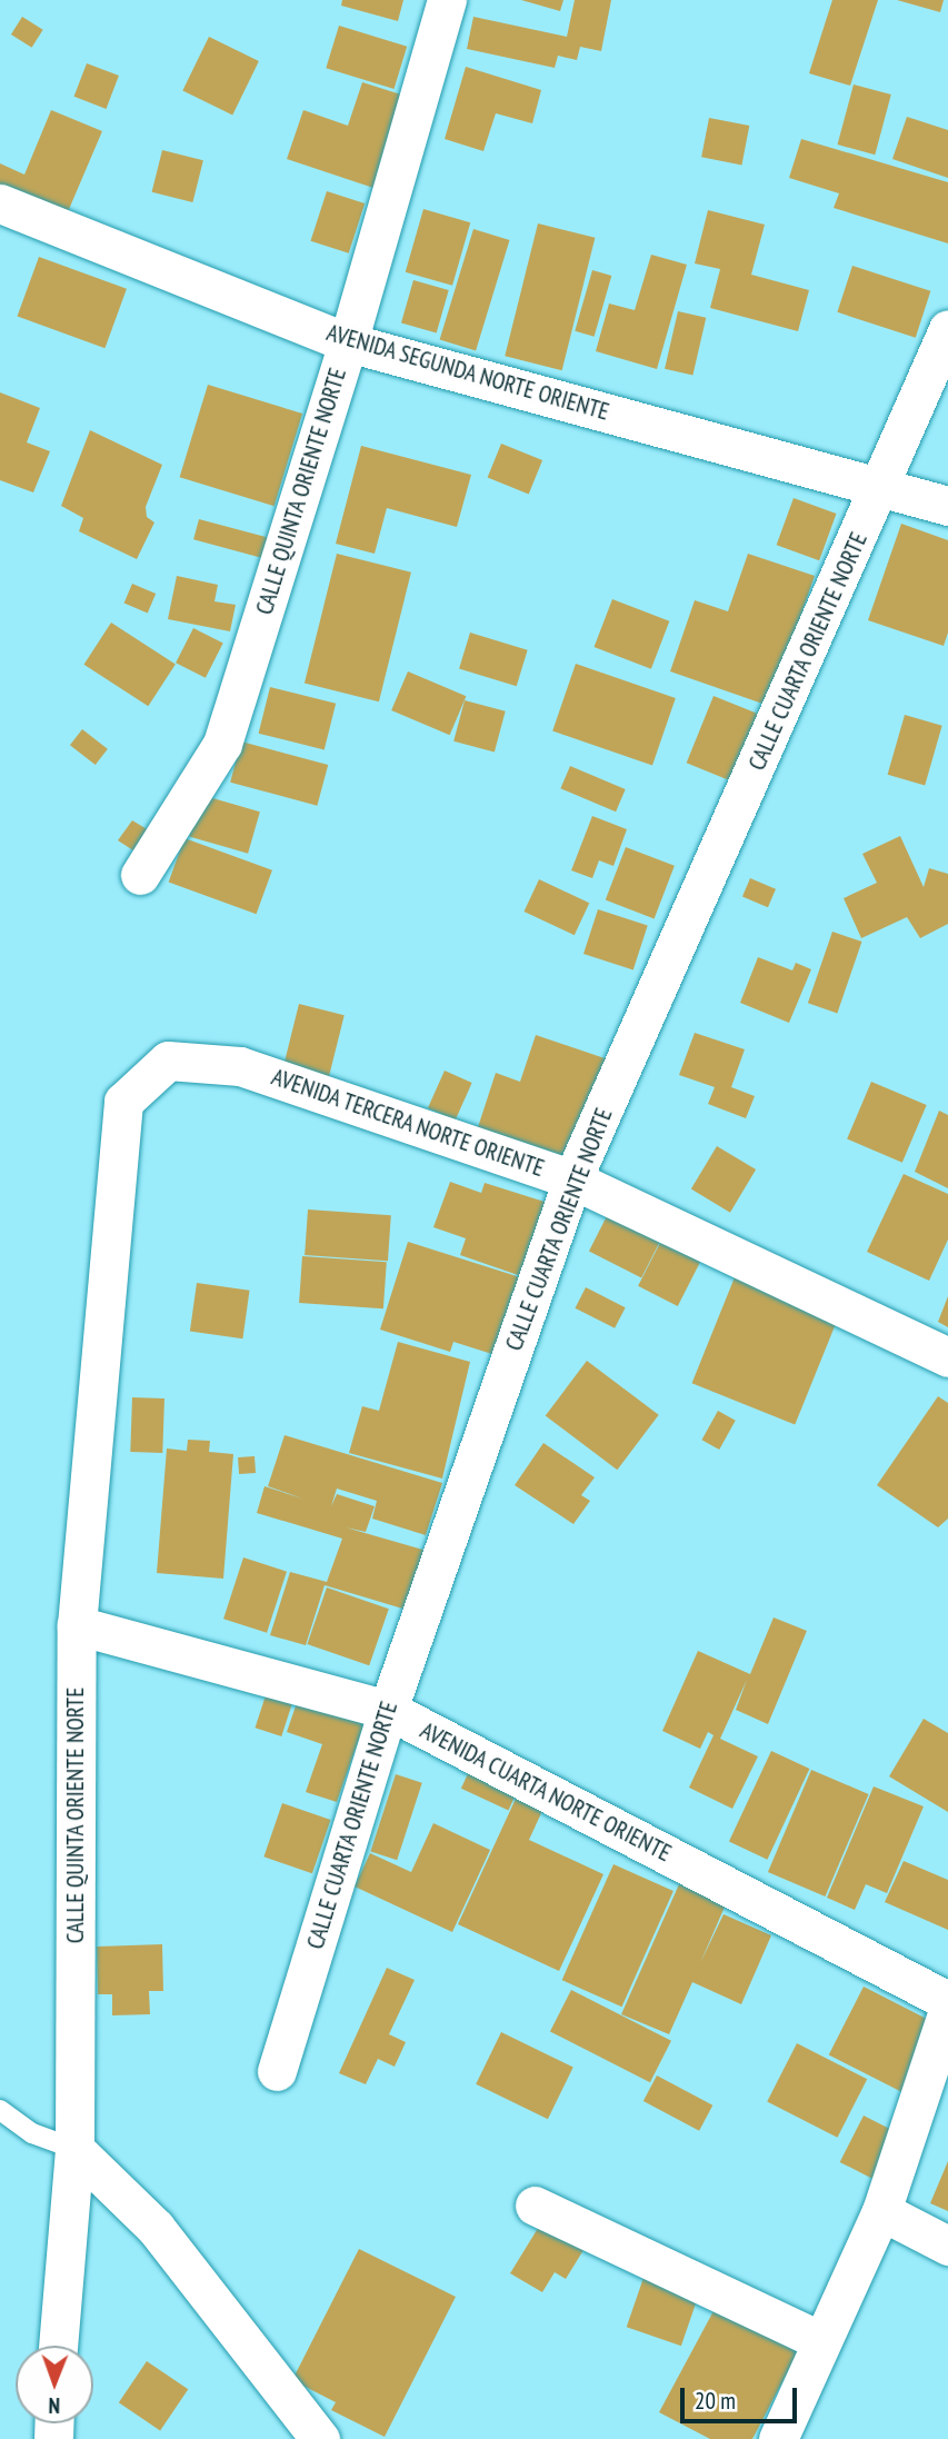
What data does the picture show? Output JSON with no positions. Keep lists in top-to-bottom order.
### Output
{
  "streets": {
    "street": [
      "AVENIDA SEGUNDA NORTE ORIENTE",
      "CALLE QUINTA ORIENTE NORTE",
      "CALLE CUARTA ORIENTE NORTE",
      "AVENIDA TERCERA NORTE ORIENTE",
      "AVENIDA CUARTA NORTE ORIENTE"
    ]
  },
  "crossings": [
    ["AVENIDA SEGUNDA NORTE ORIENTE", "CALLE QUINTA ORIENTE NORTE"],
    ["AVENIDA SEGUNDA NORTE ORIENTE", "CALLE CUARTA ORIENTE NORTE"],
    ["CALLE QUINTA ORIENTE NORTE", "AVENIDA TERCERA NORTE ORIENTE"],
    ["CALLE QUINTA ORIENTE NORTE", "AVENIDA CUARTA NORTE ORIENTE"],
    ["CALLE CUARTA ORIENTE NORTE", "AVENIDA TERCERA NORTE ORIENTE"],
    ["CALLE CUARTA ORIENTE NORTE", "AVENIDA CUARTA NORTE ORIENTE"]
  ],
  "scale_bar": "20 m",
  "north": "bottom"
}
